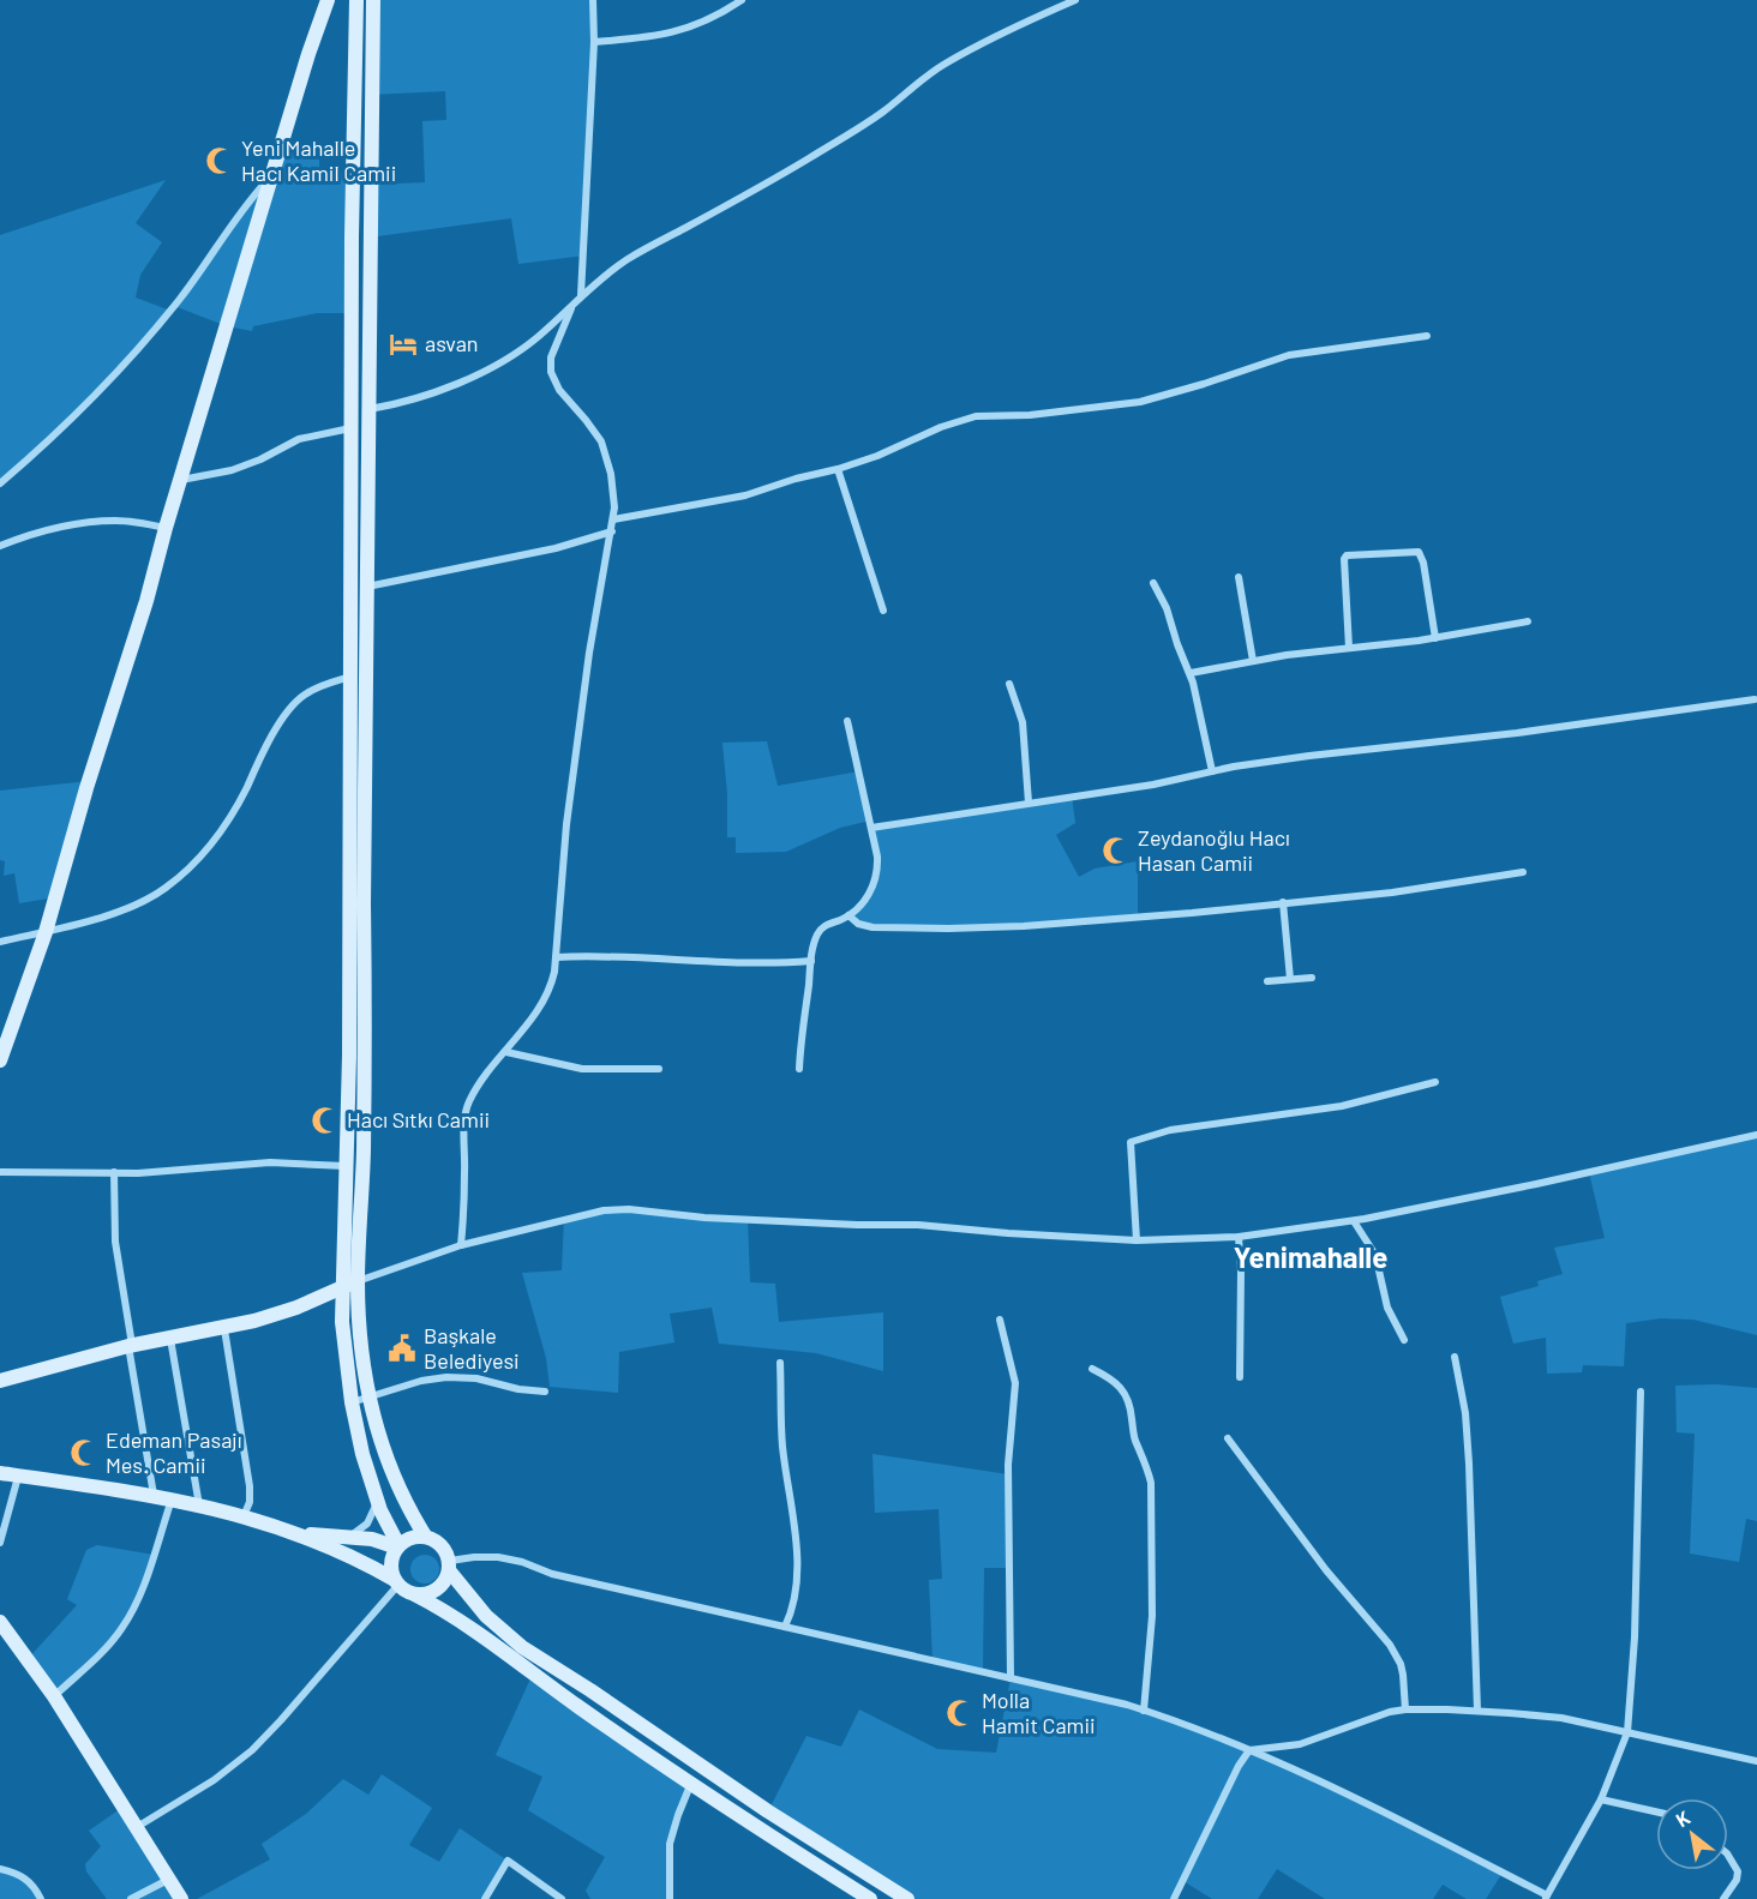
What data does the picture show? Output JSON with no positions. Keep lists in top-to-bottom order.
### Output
{
  "districts": ["Yenimahalle"],
  "places": {
    "mosque": [
      "Yeni Mahalle Hacı Kamil Camii",
      "Zeydanoğlu Hacı Hasan Camii",
      "Hacı Sıtkı Camii",
      "Edeman Pasajı Mes. Camii",
      "Molla Hamit Camii"
    ],
    "hotel": ["asvan"],
    "public building": ["Başkale Belediyesi"]
  },
  "north": "top left"
}
